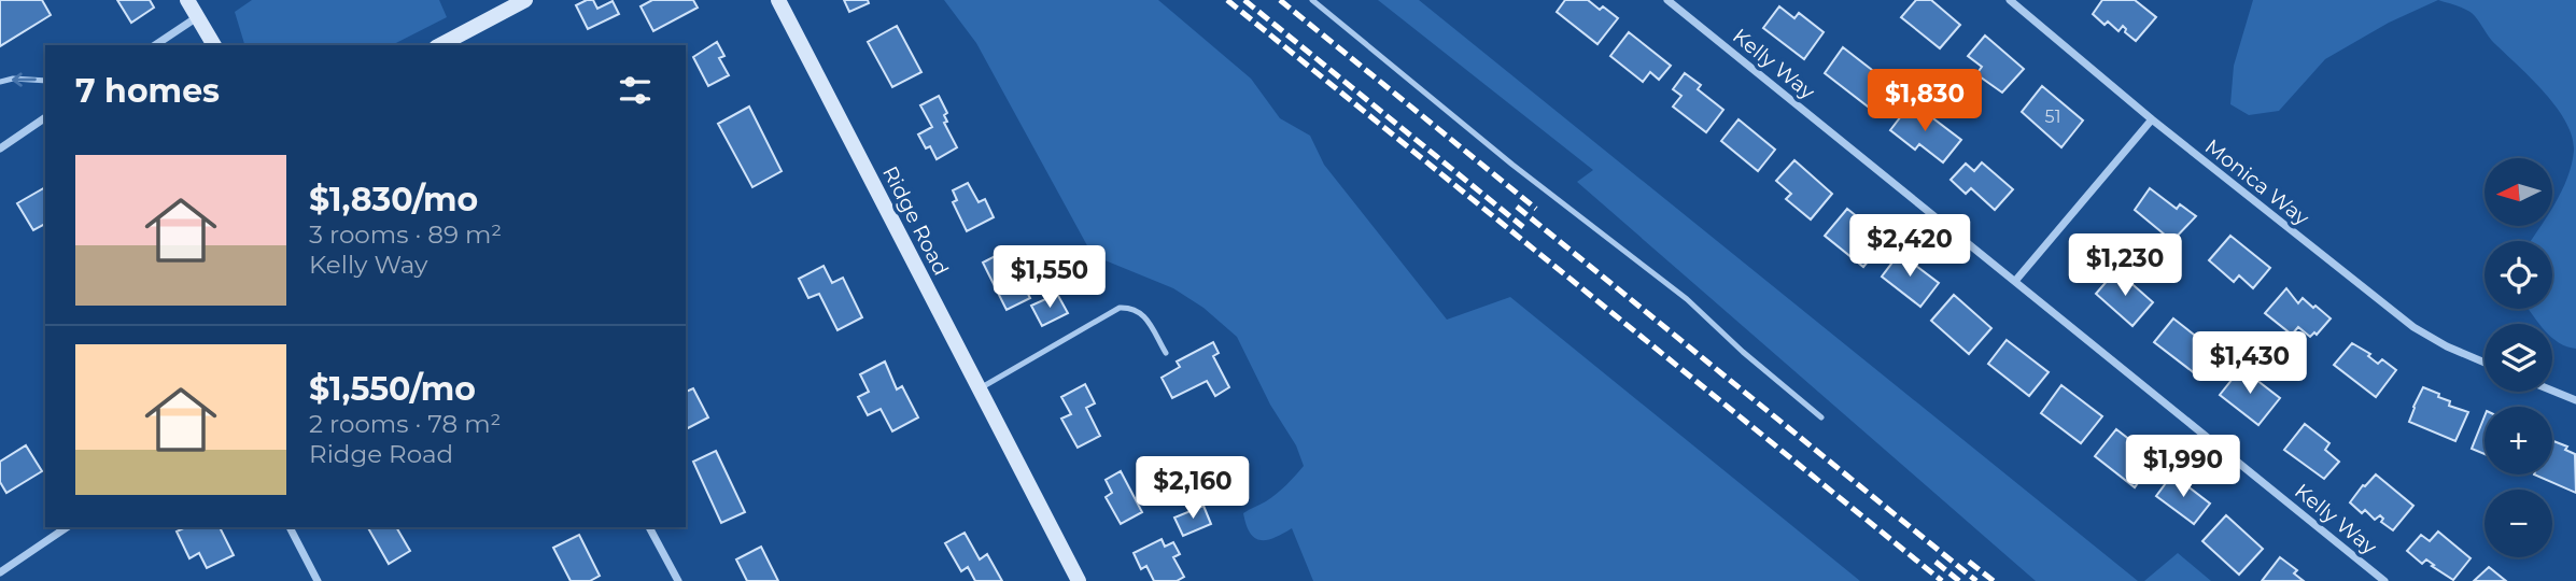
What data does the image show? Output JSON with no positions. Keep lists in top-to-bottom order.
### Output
{
  "streets": {
    "street": ["Kelly Way", "Monica Way", "Ridge Road"]
  },
  "house_numbers": ["51"],
  "north": "left",
  "page": {
    "heading": "7 homes",
    "price": [
      "$1,830",
      "$2,420",
      "$1,230",
      "$1,550",
      "$1,430",
      "$1,990",
      "$2,160"
    ],
    "list": [
      {
        "name": "$1,830/mo",
        "note": "3 rooms · 89 m² · Kelly Way"
      },
      {
        "name": "$1,550/mo",
        "note": "2 rooms · 78 m² · Ridge Road"
      }
    ],
    "map_buttons": ["+", "−"]
  }
}
